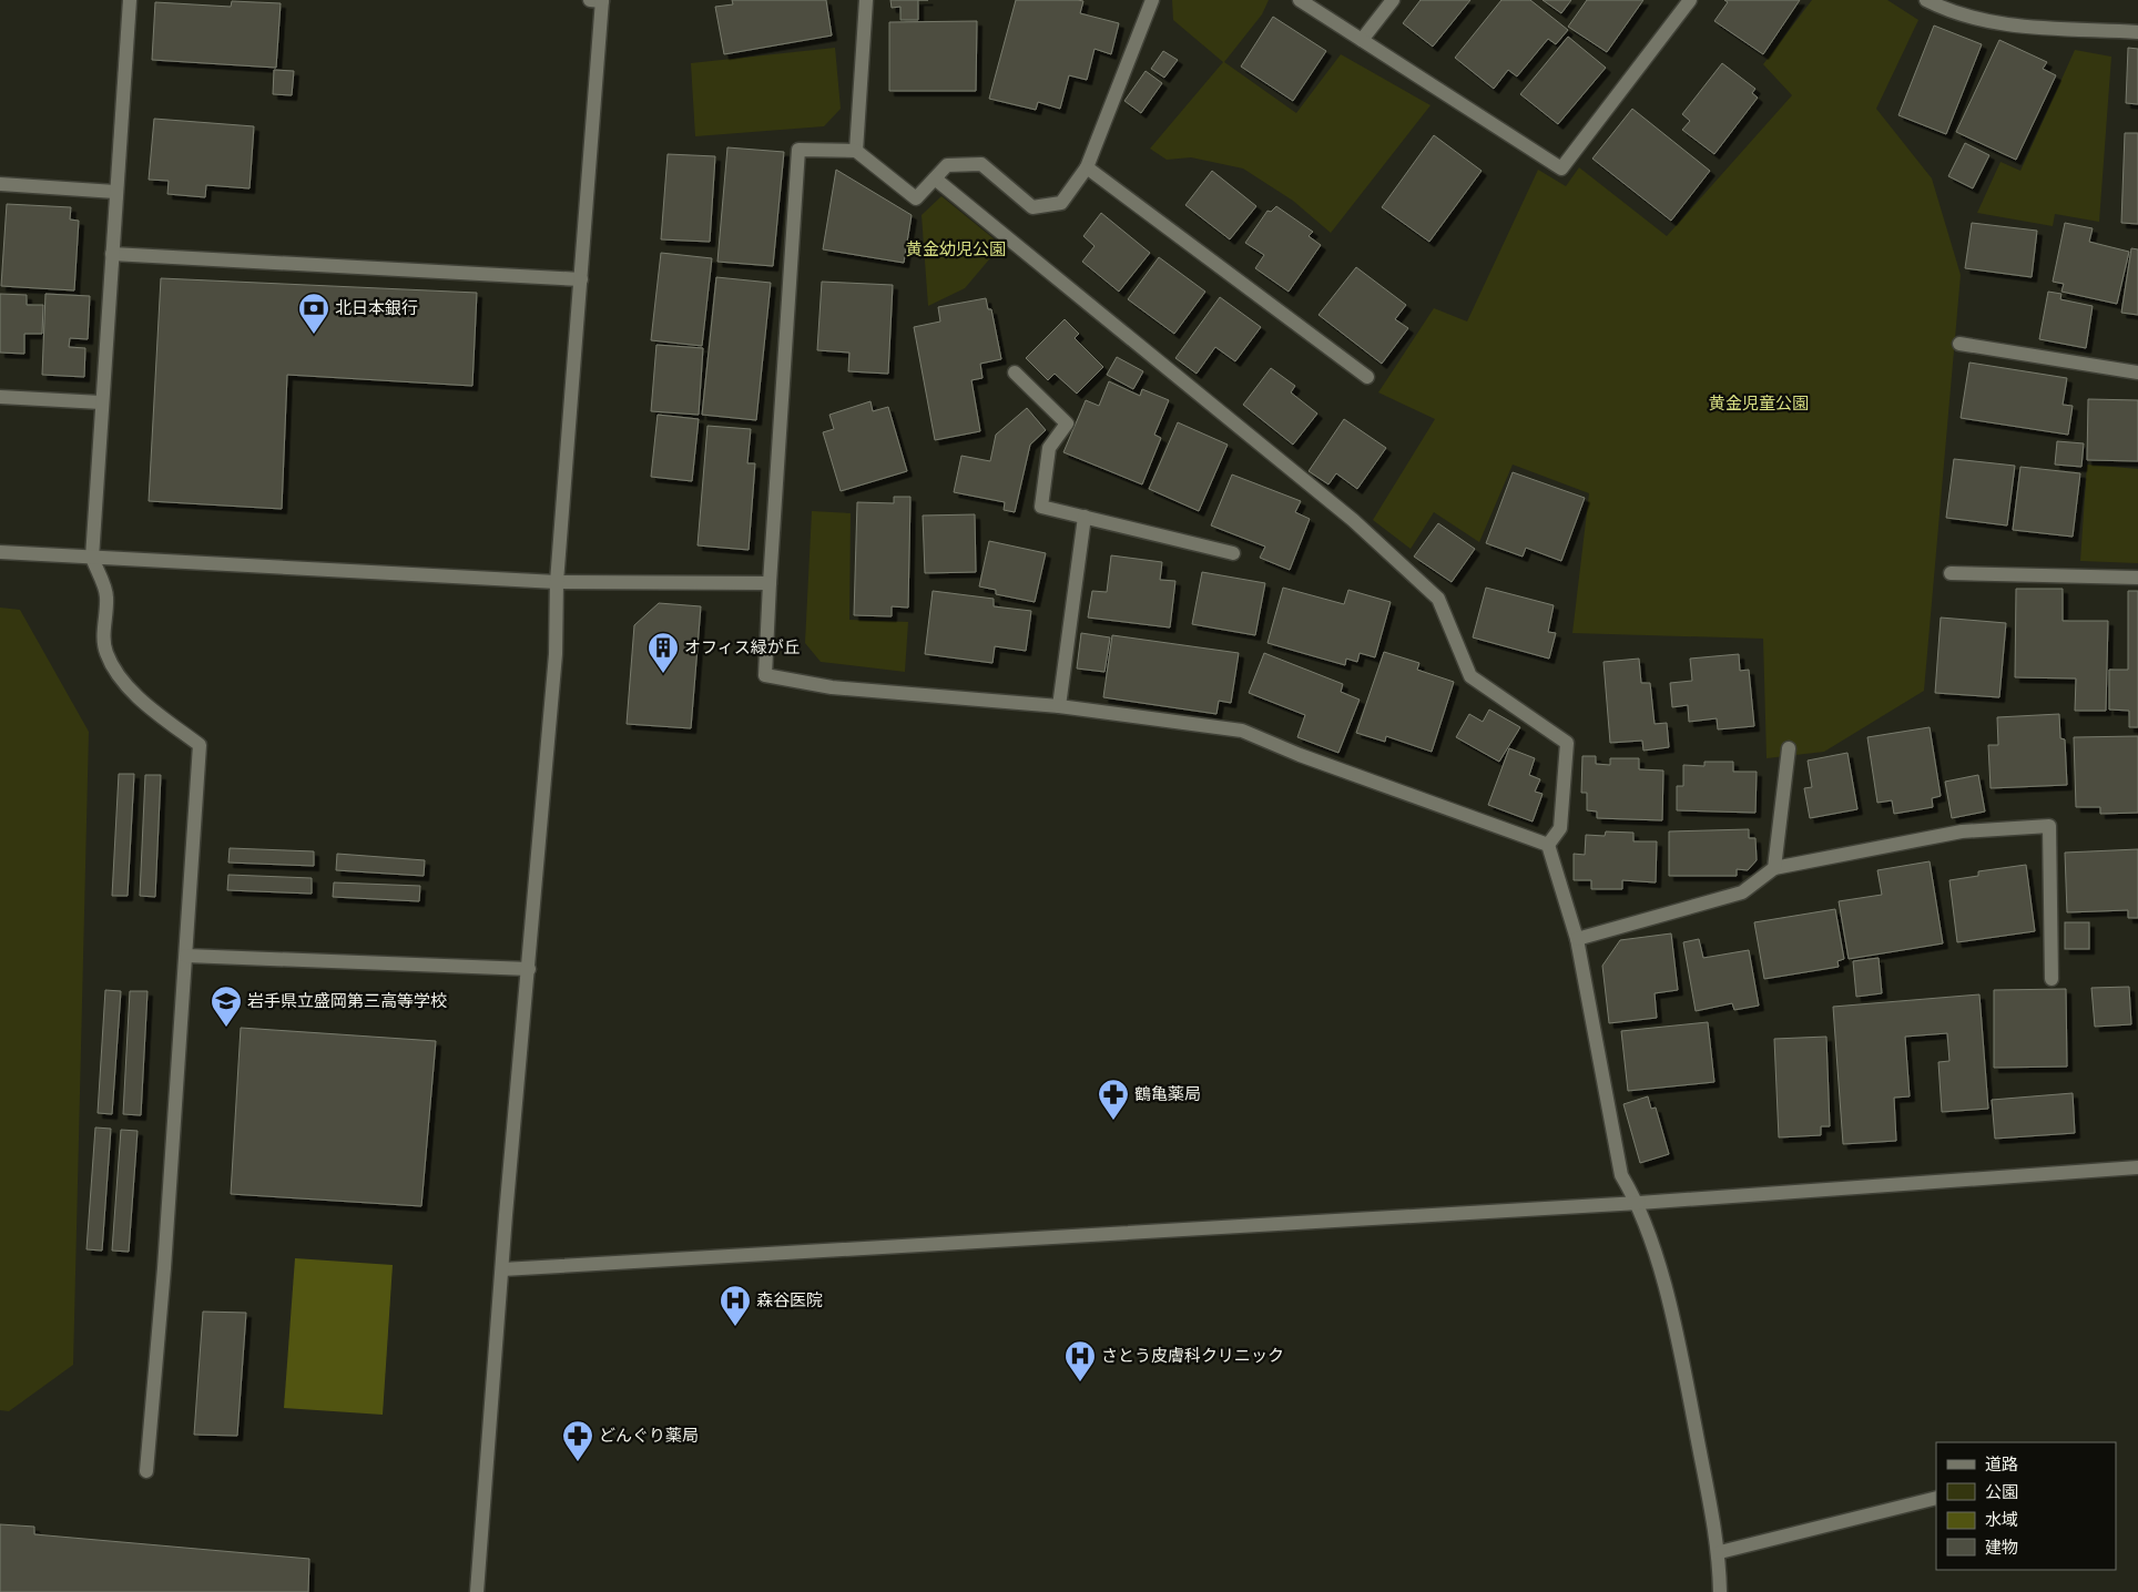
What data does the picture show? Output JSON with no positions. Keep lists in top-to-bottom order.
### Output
{
  "parks": ["黄金幼児公園", "黄金児童公園"],
  "places": {
    "bank": ["北日本銀行"],
    "building": ["オフィス緑が丘"],
    "school or university": ["岩手県立盛岡第三高等学校"],
    "pharmacy": ["鶴亀薬局", "どんぐり薬局"],
    "hospital": ["森谷医院", "さとう皮膚科クリニック"]
  },
  "legend": [
    "道路",
    "公園",
    "水域",
    "建物"
  ]
}
